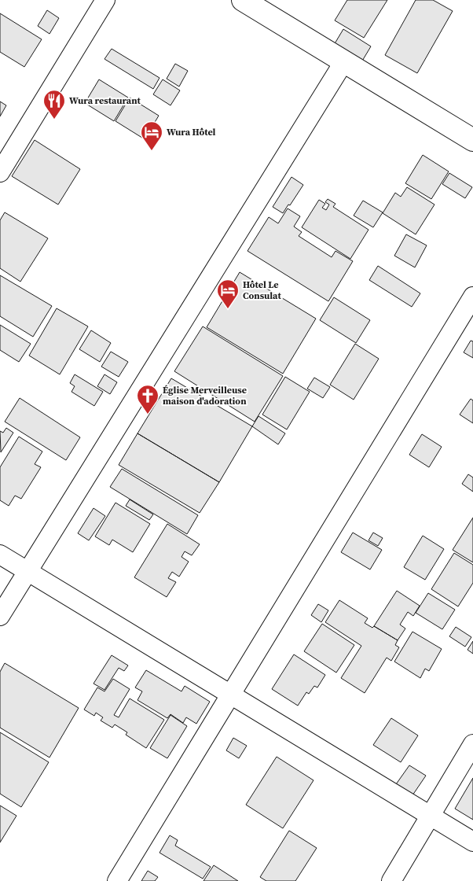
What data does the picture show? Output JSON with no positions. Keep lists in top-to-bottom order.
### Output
{
  "places": {
    "restaurant": ["Wura restaurant"],
    "hotel": ["Wura Hôtel", "Hôtel Le Consulat"],
    "church": ["Église Merveilleuse maison d'adoration"]
  }
}
